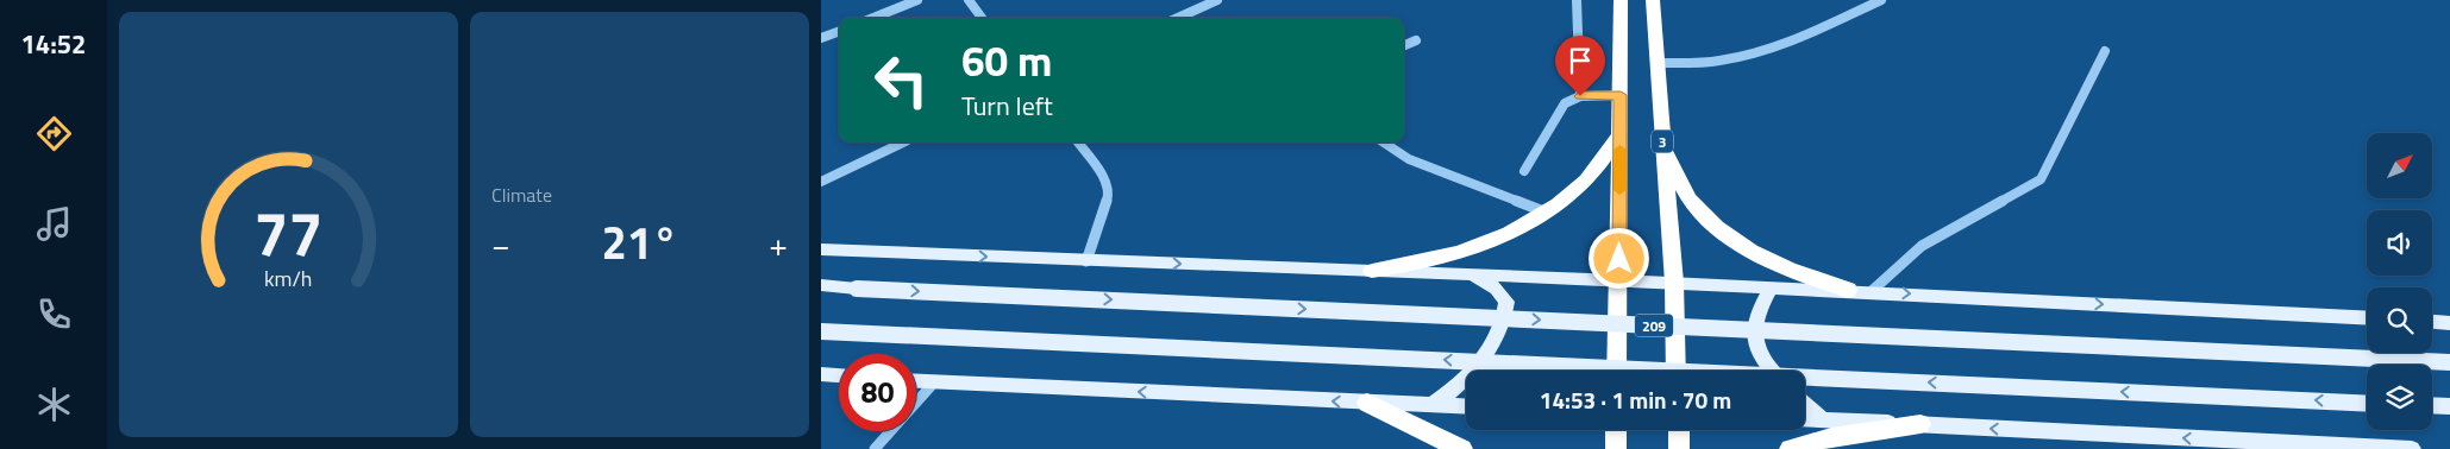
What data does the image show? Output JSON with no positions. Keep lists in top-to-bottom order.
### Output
{
  "streets": {
    "highway": ["3"],
    "main road": ["209"]
  },
  "north": "top right",
  "page": {
    "tabs": "14:52",
    "tile": "Climate",
    "turn": ["60 m", "Turn left"],
    "heat": ["−", "21°", "+"],
    "limit": "80",
    "trip": "14:53 · 1 min · 70 m",
    "gauge": ["77", "km/h"]
  }
}
